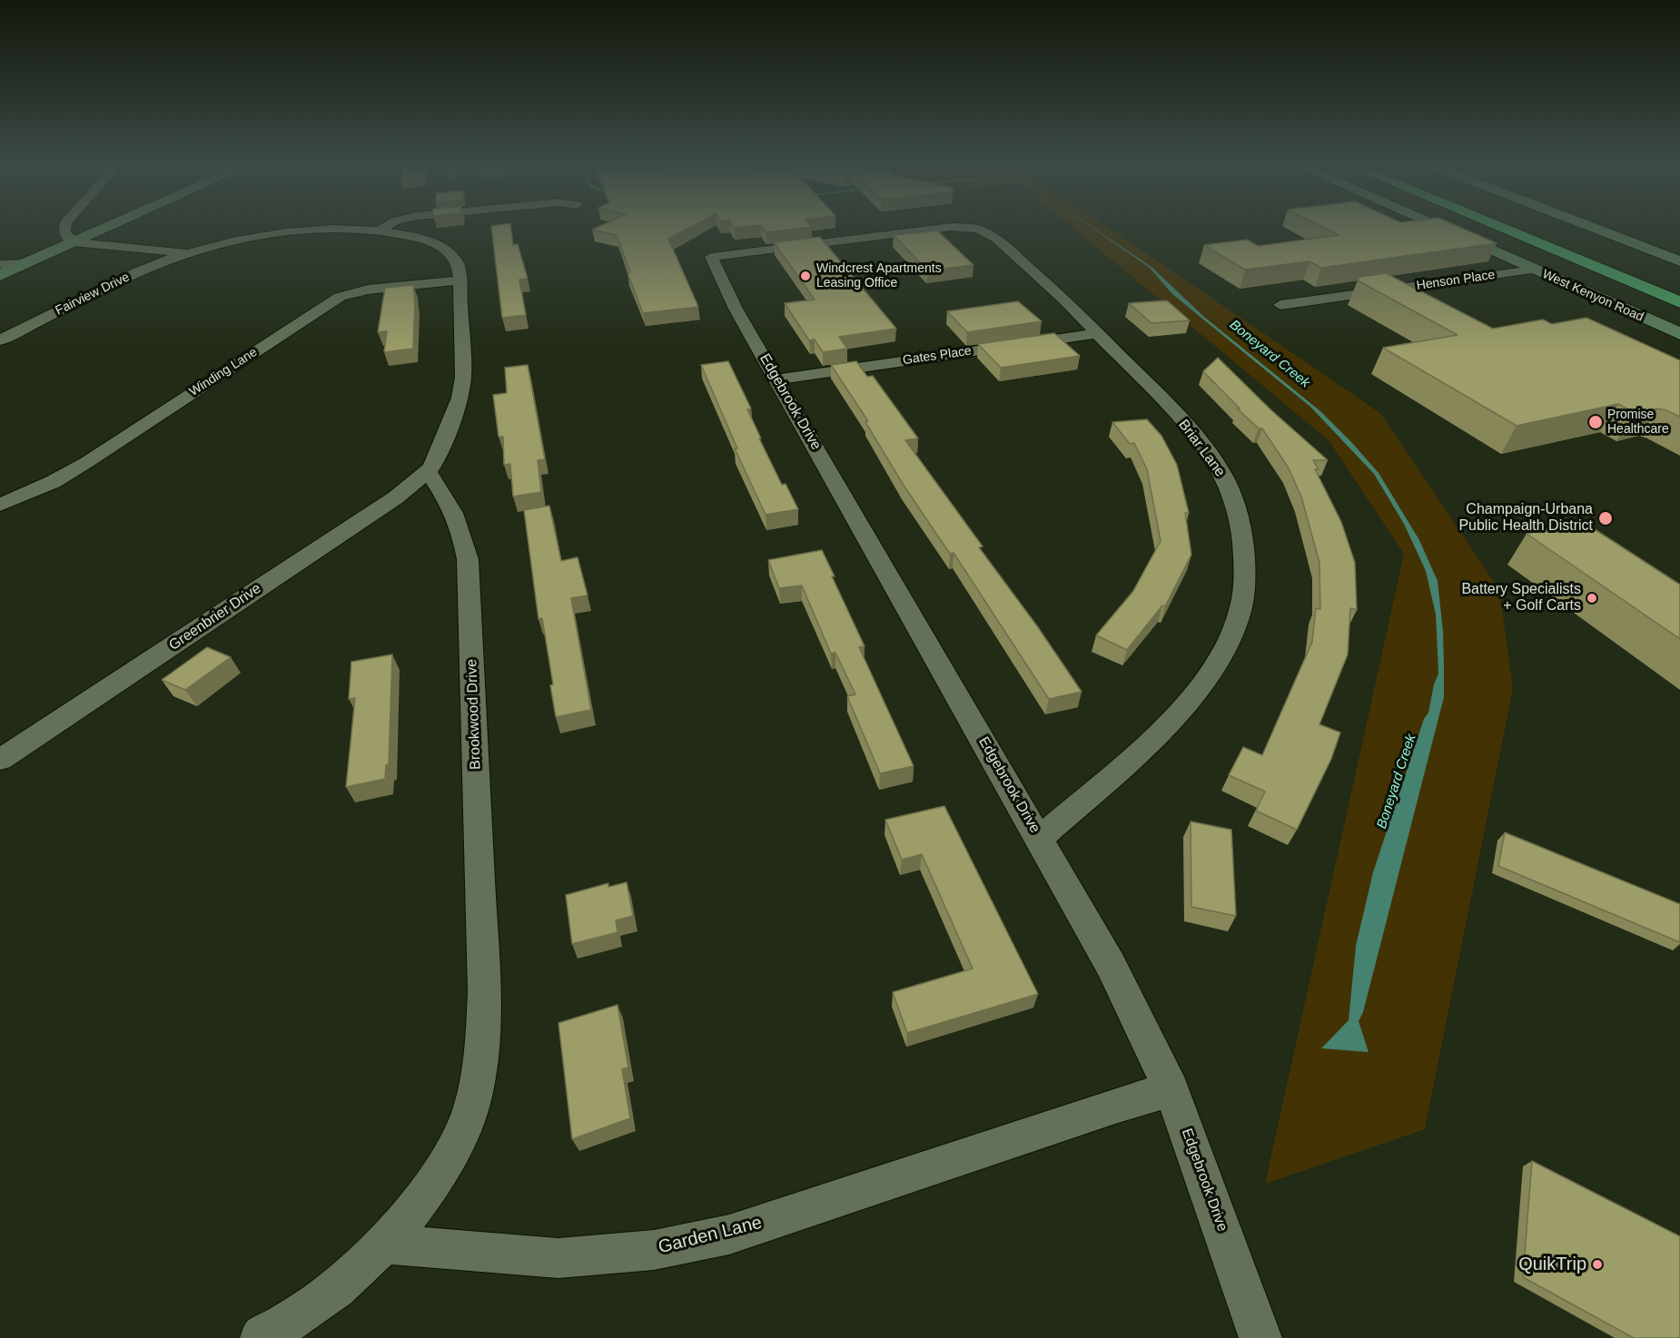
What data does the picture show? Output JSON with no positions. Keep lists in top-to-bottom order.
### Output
{
  "streets": {
    "street": [
      "Henson Place",
      "Fairview Drive",
      "West Kenyon Road",
      "Gates Place",
      "Winding Lane",
      "Edgebrook Drive",
      "Briar Lane",
      "Greenbrier Drive",
      "Brookwood Drive",
      "Garden Lane"
    ]
  },
  "crossings": [
    ["Henson Place", "West Kenyon Road"],
    ["Gates Place", "Edgebrook Drive"],
    ["Gates Place", "Briar Lane"],
    ["Edgebrook Drive", "Briar Lane"],
    ["Edgebrook Drive", "Garden Lane"],
    ["Greenbrier Drive", "Brookwood Drive"],
    ["Brookwood Drive", "Garden Lane"]
  ],
  "water": ["Boneyard Creek"],
  "places": [
    "Windcrest Apartments Leasing Office",
    "Promise Healthcare",
    "Champaign-Urbana Public Health District",
    "Battery Specialists + Golf Carts",
    "QuikTrip"
  ]
}
